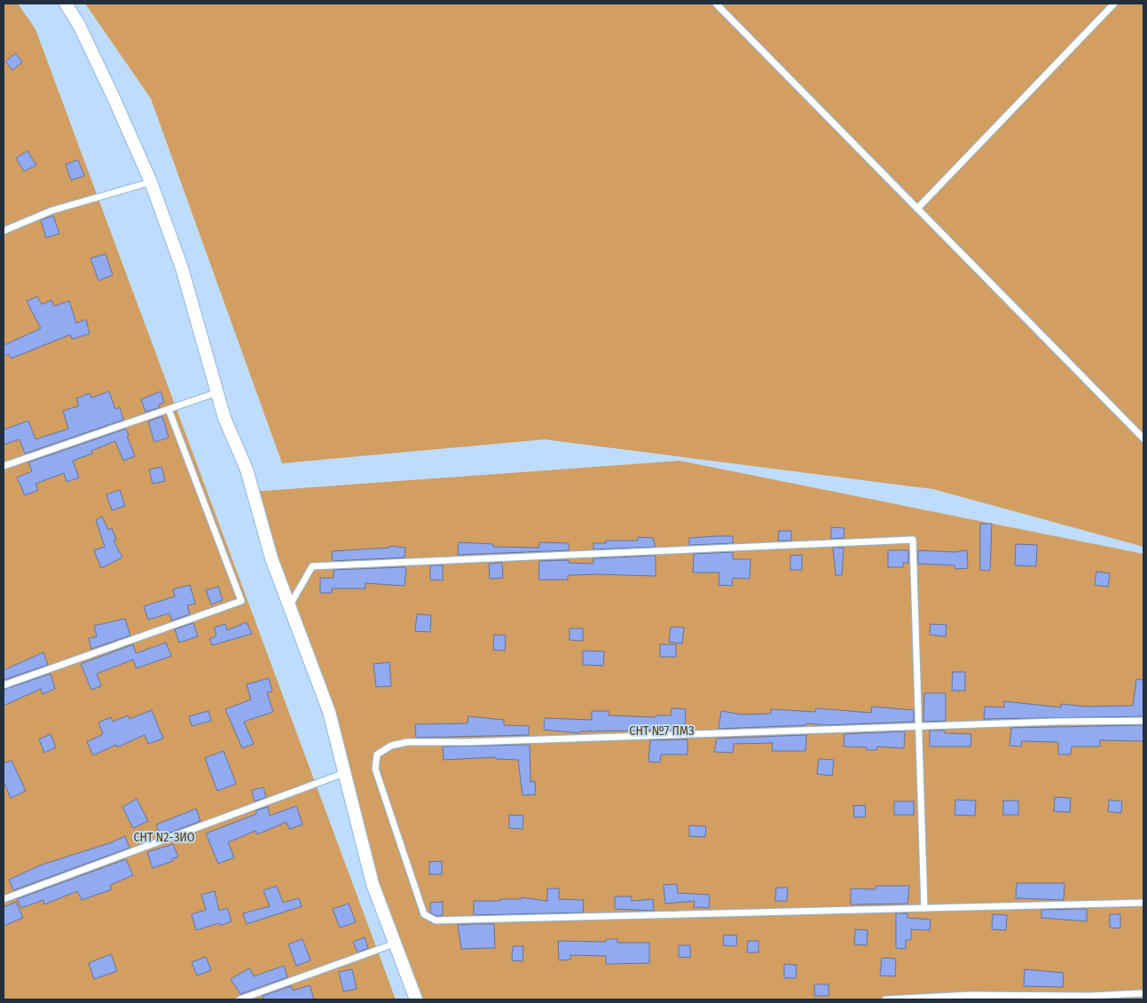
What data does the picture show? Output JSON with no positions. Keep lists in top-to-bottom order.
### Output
{
  "parks": ["СНТ №7 ПМЗ", "СНТ N2-ЗИО"]
}
